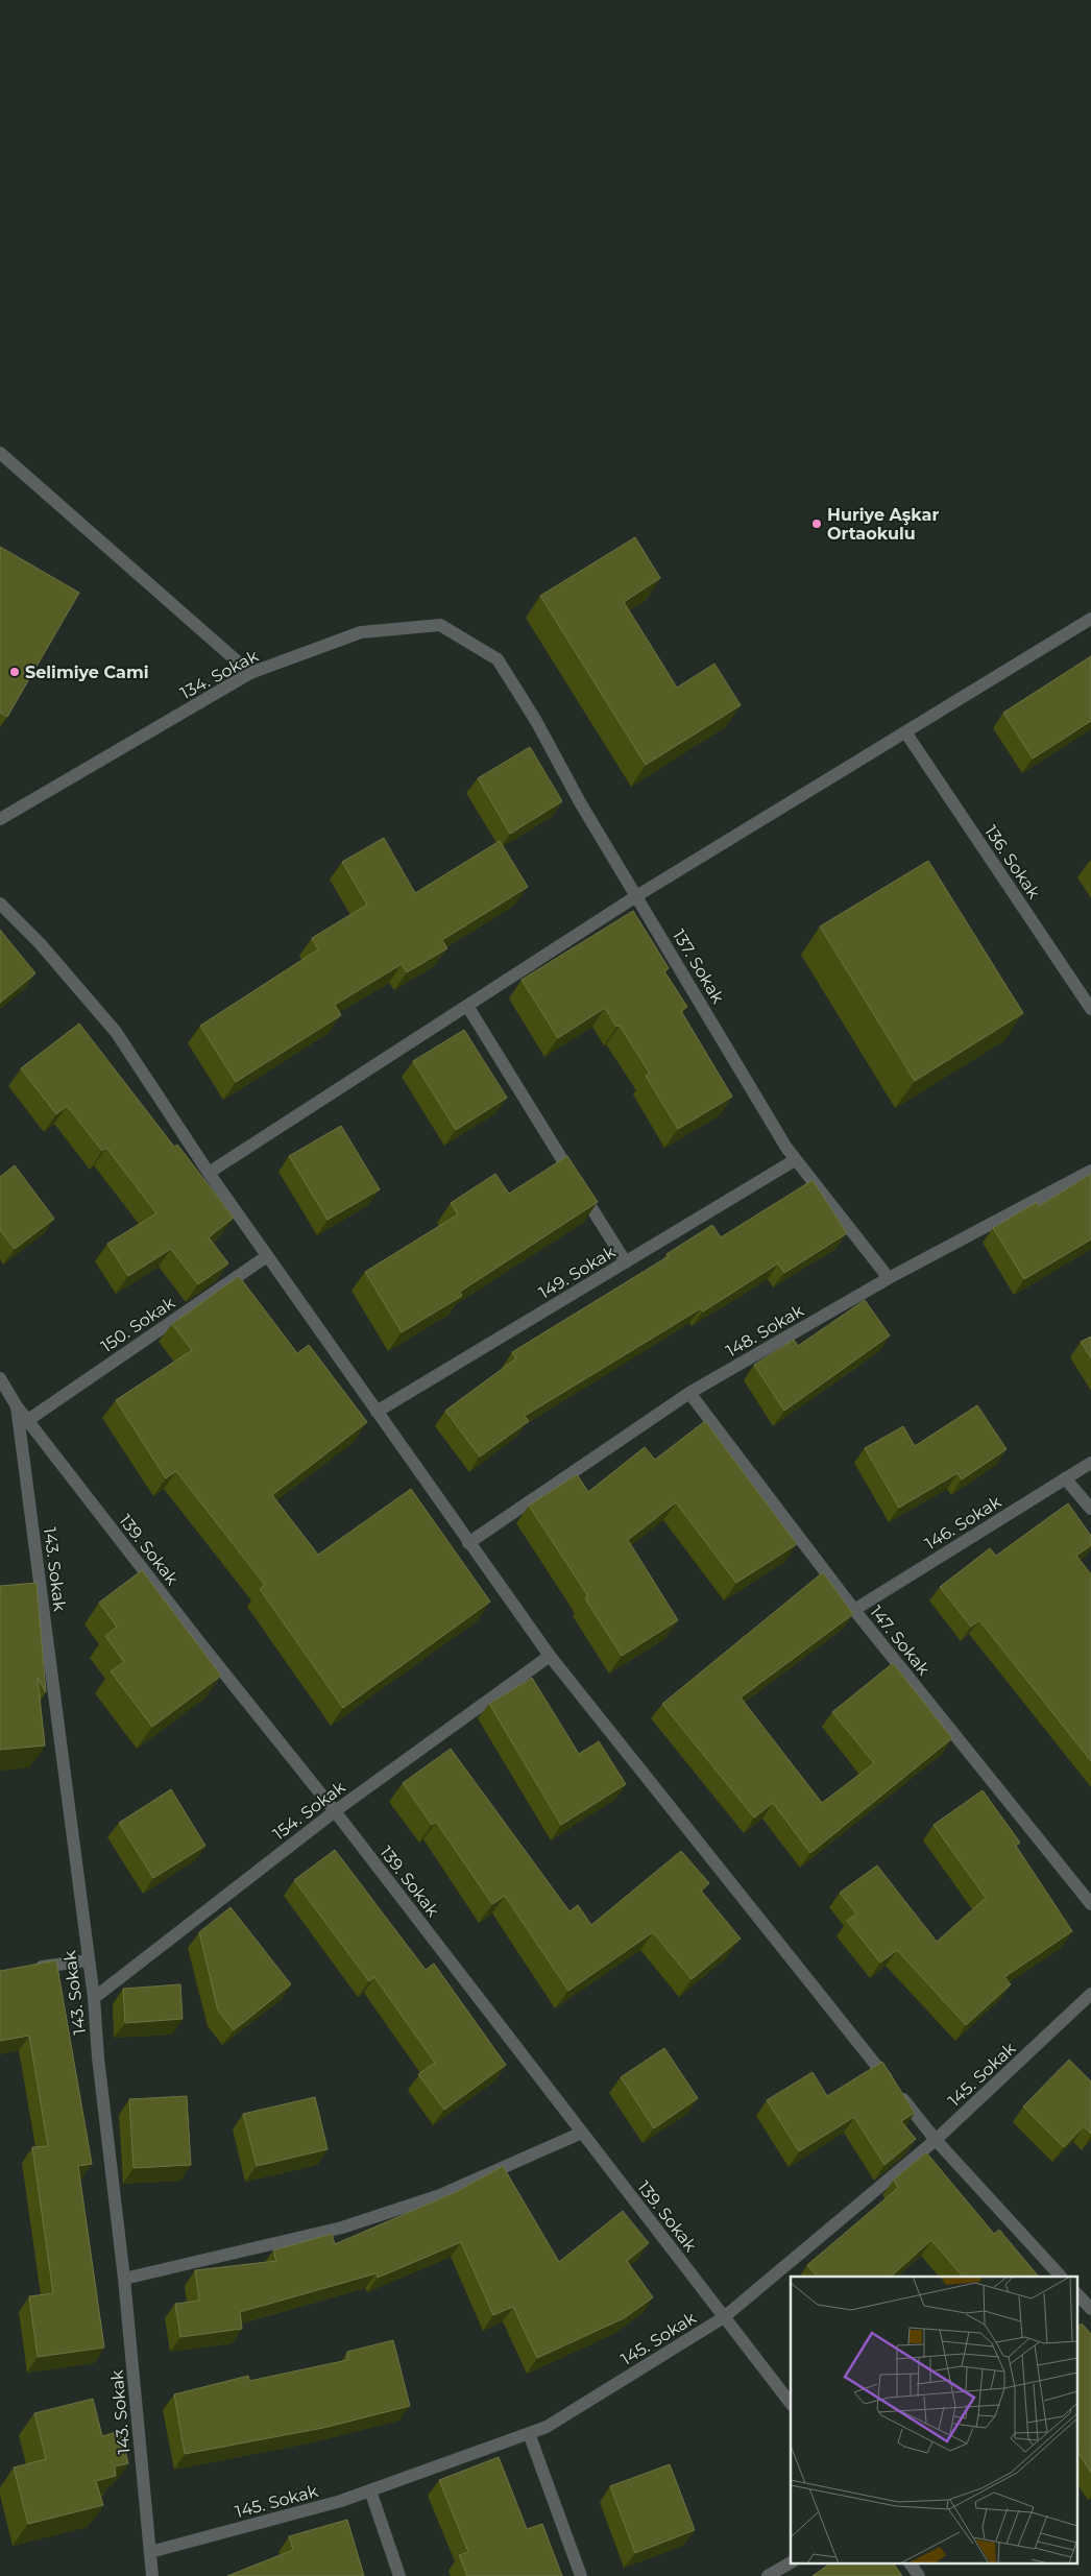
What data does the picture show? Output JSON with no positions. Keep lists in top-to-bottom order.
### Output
{
  "streets": {
    "street": [
      "134. Sokak",
      "136. Sokak",
      "137. Sokak",
      "149. Sokak",
      "150. Sokak",
      "148. Sokak",
      "146. Sokak",
      "139. Sokak",
      "143. Sokak",
      "147. Sokak",
      "154. Sokak",
      "145. Sokak"
    ]
  },
  "crossings": [
    ["134. Sokak", "137. Sokak"],
    ["137. Sokak", "149. Sokak"],
    ["137. Sokak", "148. Sokak"],
    ["150. Sokak", "139. Sokak"],
    ["148. Sokak", "147. Sokak"],
    ["146. Sokak", "147. Sokak"],
    ["139. Sokak", "143. Sokak"],
    ["139. Sokak", "154. Sokak"],
    ["139. Sokak", "145. Sokak"],
    ["143. Sokak", "154. Sokak"],
    ["143. Sokak", "145. Sokak"]
  ],
  "places": ["Huriye Aşkar Ortaokulu", "Selimiye Cami"]
}
